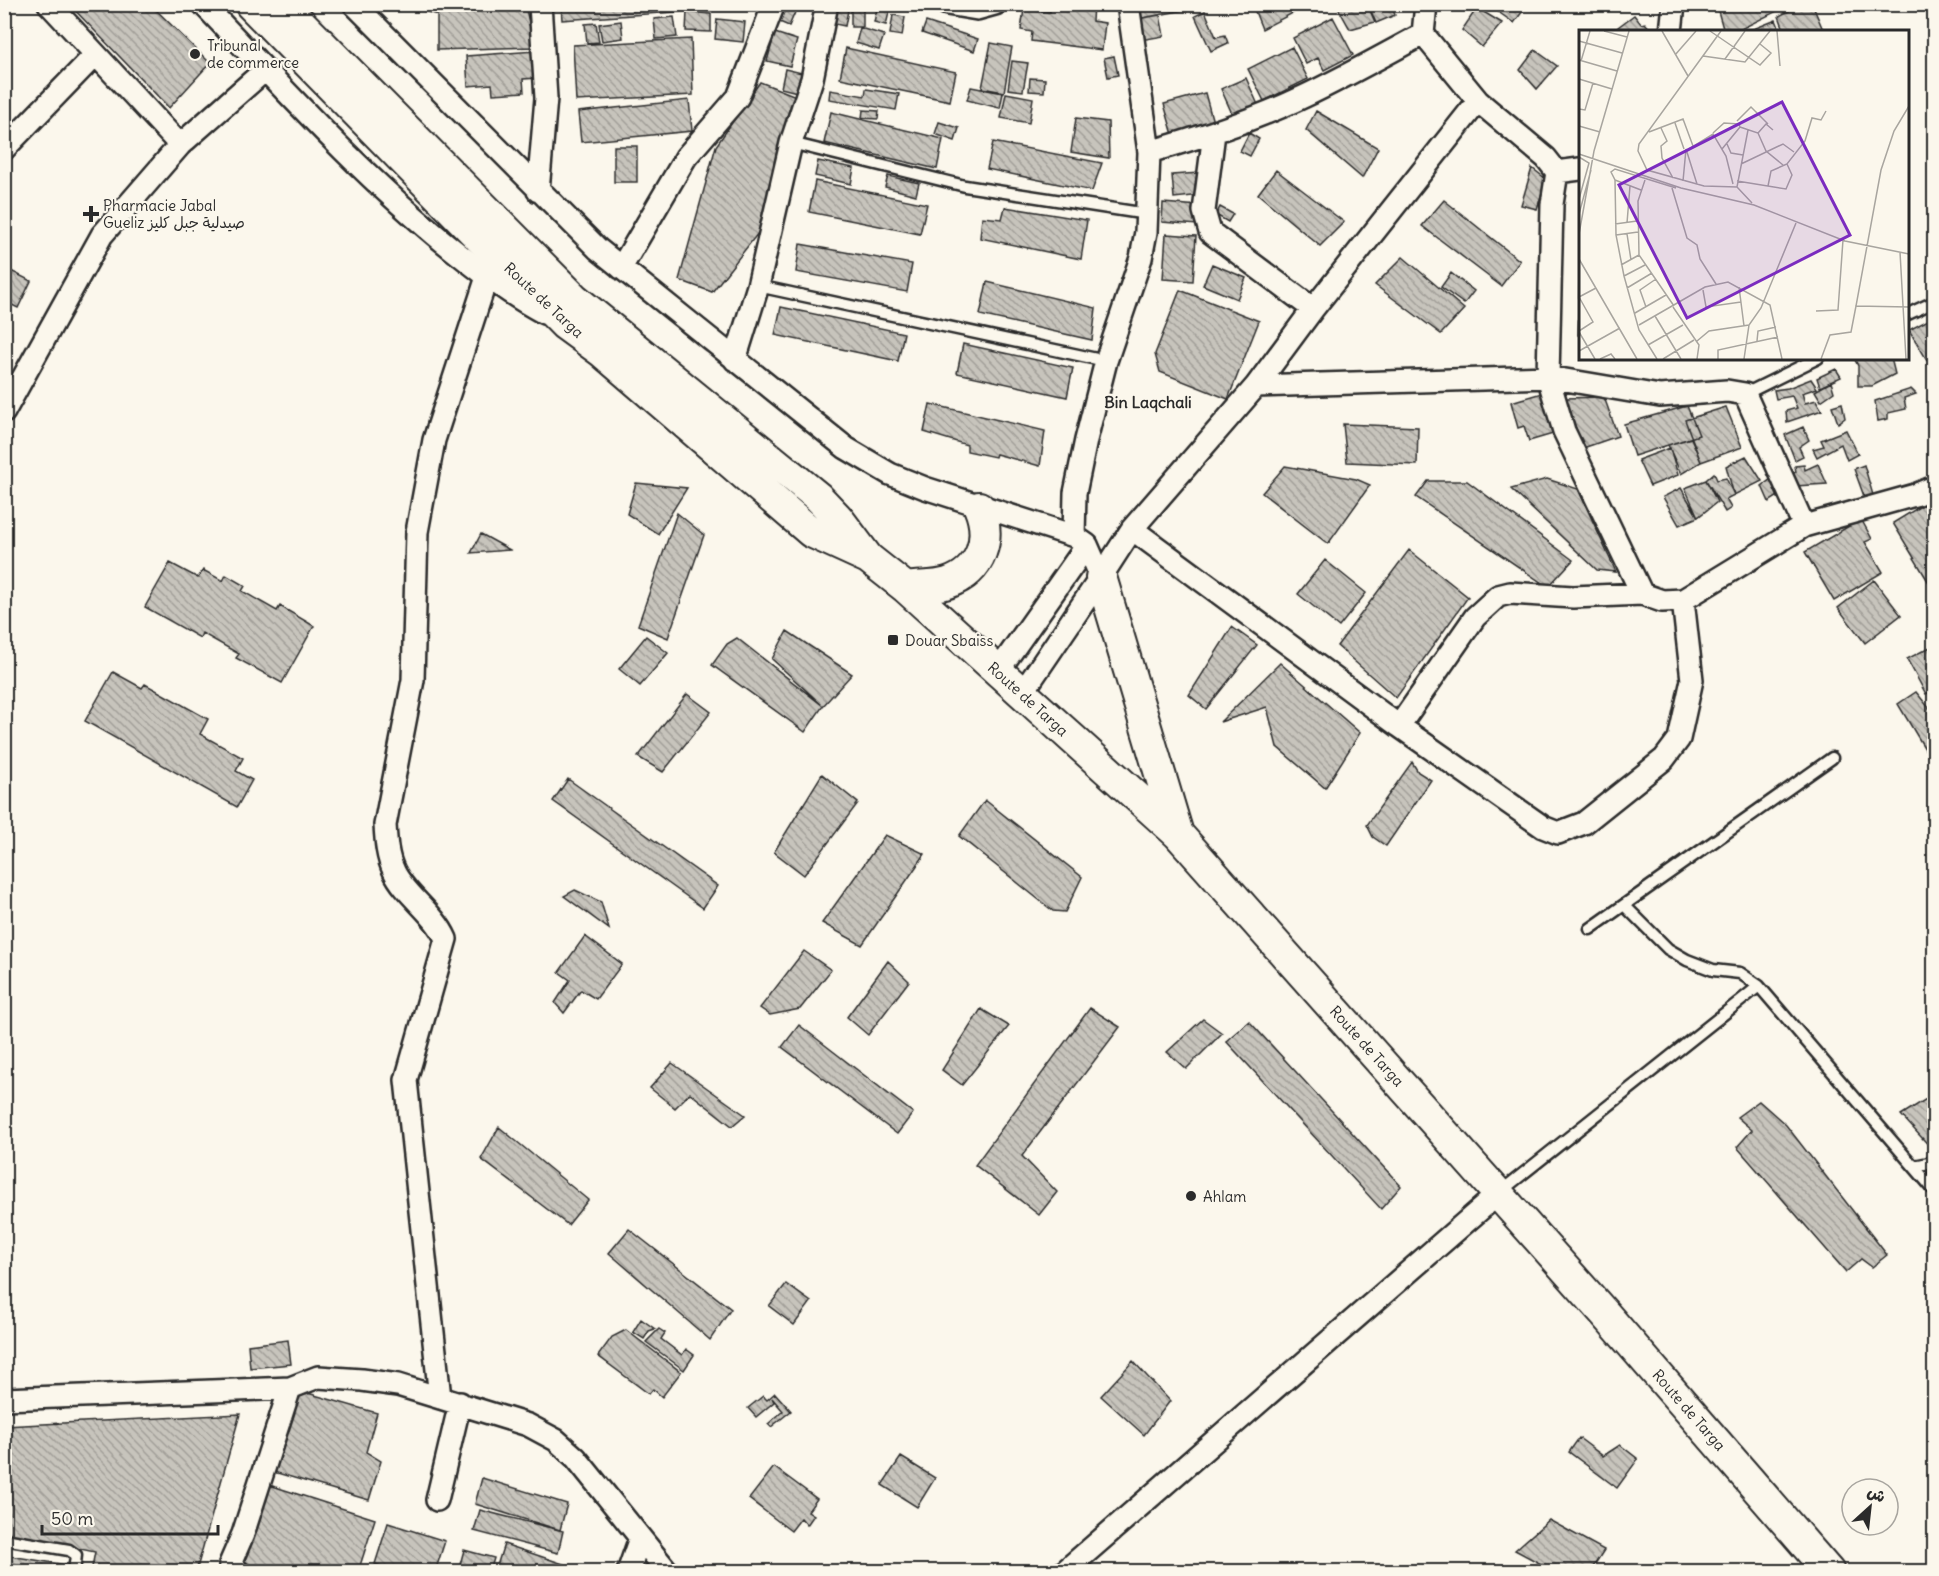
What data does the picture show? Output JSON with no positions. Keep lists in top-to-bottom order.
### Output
{
  "streets": {
    "main road": ["Route de Targa"]
  },
  "districts": ["Bin Laqchali"],
  "places": {
    "other": ["Tribunal de commerce", "Ahlam"],
    "health": ["Pharmacie Jabal Gueliz صيدلية جبل كليز"],
    "transit": ["Douar Sbaiss"]
  },
  "scale_bar": "50 m",
  "north": "top right"
}
